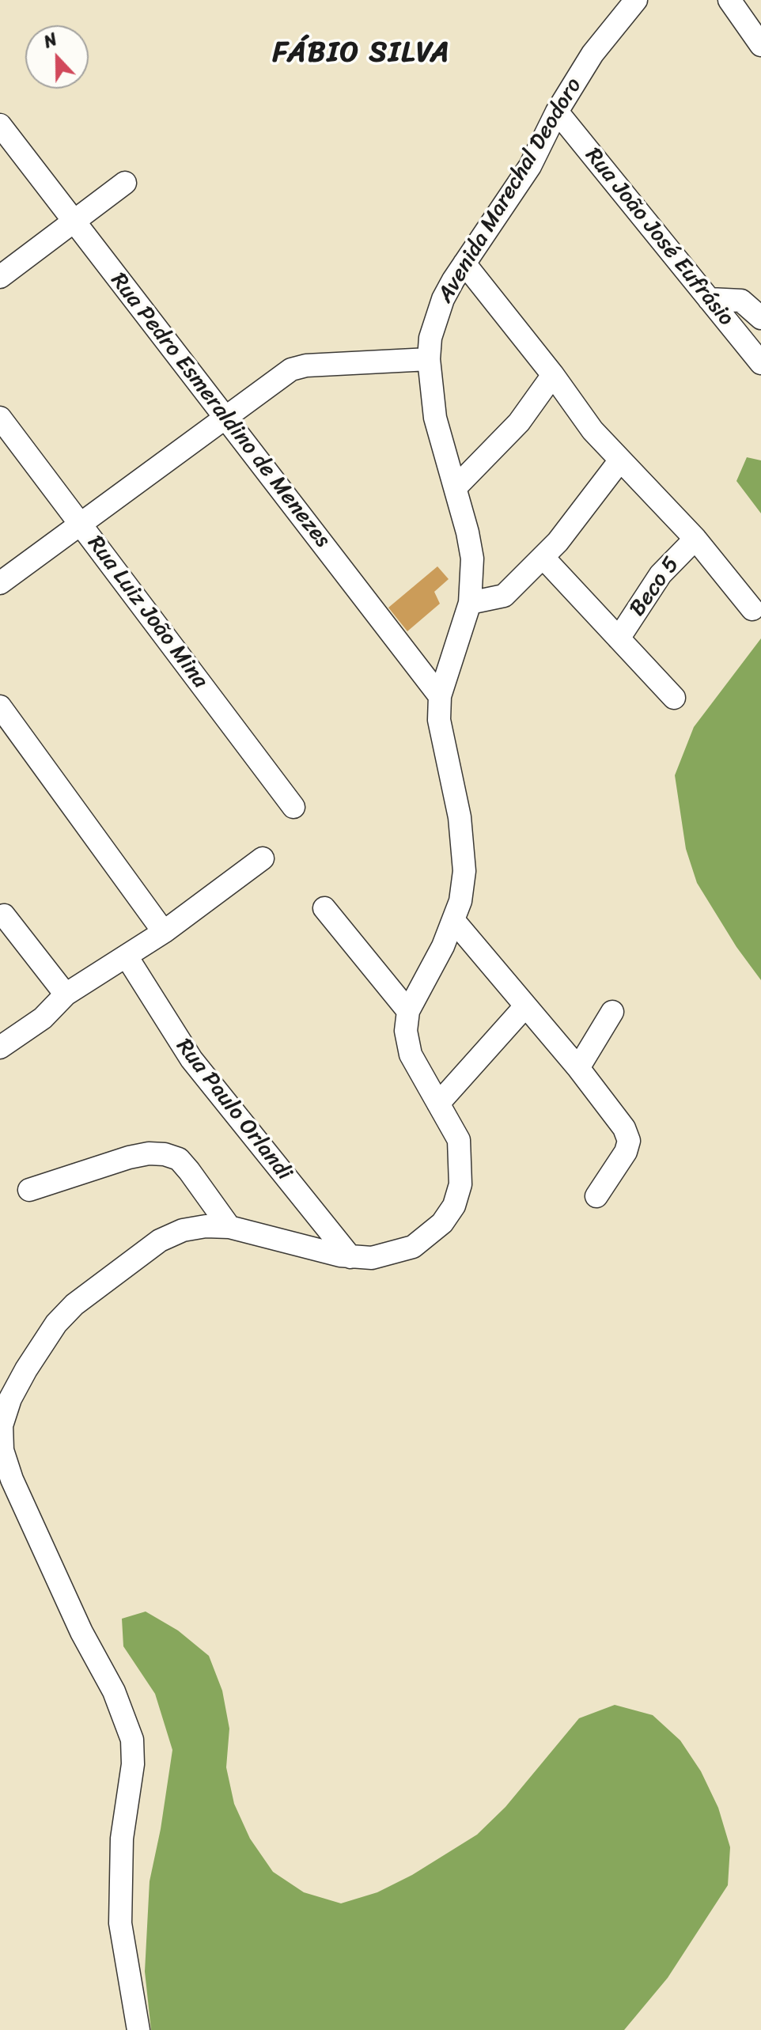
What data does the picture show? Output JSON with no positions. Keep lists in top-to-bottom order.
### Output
{
  "streets": {
    "street": [
      "Avenida Marechal Deodoro",
      "Rua João José Eufrásio",
      "Rua Pedro Esmeraldino de Menezes",
      "Beco 5",
      "Rua Luiz João Mina",
      "Rua Paulo Orlandi"
    ]
  },
  "crossings": [
    ["Avenida Marechal Deodoro", "Rua João José Eufrásio"],
    ["Avenida Marechal Deodoro", "Rua Pedro Esmeraldino de Menezes"],
    ["Avenida Marechal Deodoro", "Rua Paulo Orlandi"]
  ],
  "districts": ["FÁBIO SILVA"],
  "north": "top"
}
